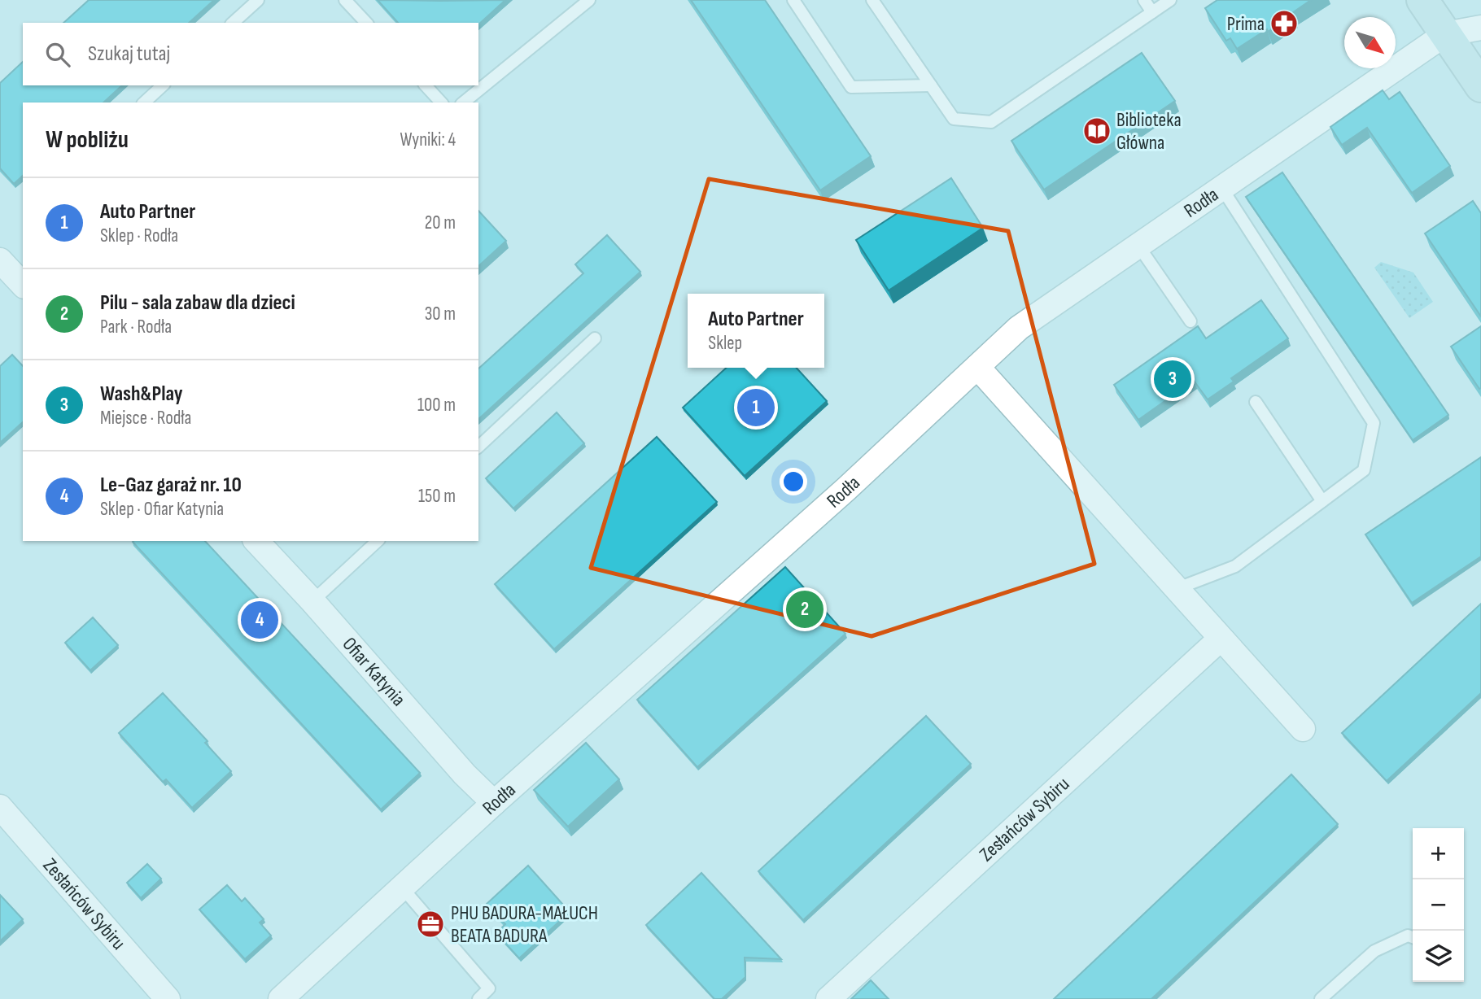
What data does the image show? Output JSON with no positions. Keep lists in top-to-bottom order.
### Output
{
  "streets": {
    "street": ["Rodła", "Ofiar Katynia", "Zesłańców Sybiru"]
  },
  "crossings": [
    ["Rodła", "Ofiar Katynia"]
  ],
  "places": {
    "pharmacy": ["Prima"],
    "library": ["Biblioteka Główna"],
    "office": ["PHU BADURA-MAŁUCH BEATA BADURA"]
  },
  "north": "bottom right",
  "page": {
    "search": "Szukaj tutaj",
    "heading": ["W pobliżu", "Wyniki: 4"],
    "list": [
      {
        "mark": "1",
        "name": "Auto Partner",
        "note": "Sklep · Rodła",
        "value": "20 m"
      },
      {
        "mark": "2",
        "name": "Pilu - sala zabaw dla dzieci",
        "note": "Park · Rodła",
        "value": "30 m"
      },
      {
        "mark": "3",
        "name": "Wash&Play",
        "note": "Miejsce · Rodła",
        "value": "100 m"
      },
      {
        "mark": "4",
        "name": "Le-Gaz garaż nr. 10",
        "note": "Sklep · Ofiar Katynia",
        "value": "150 m"
      }
    ],
    "popup": ["Auto Partner", "Sklep"],
    "pins": [
      "3",
      "1",
      "2",
      "4"
    ],
    "map_buttons": ["+", "−"]
  }
}
